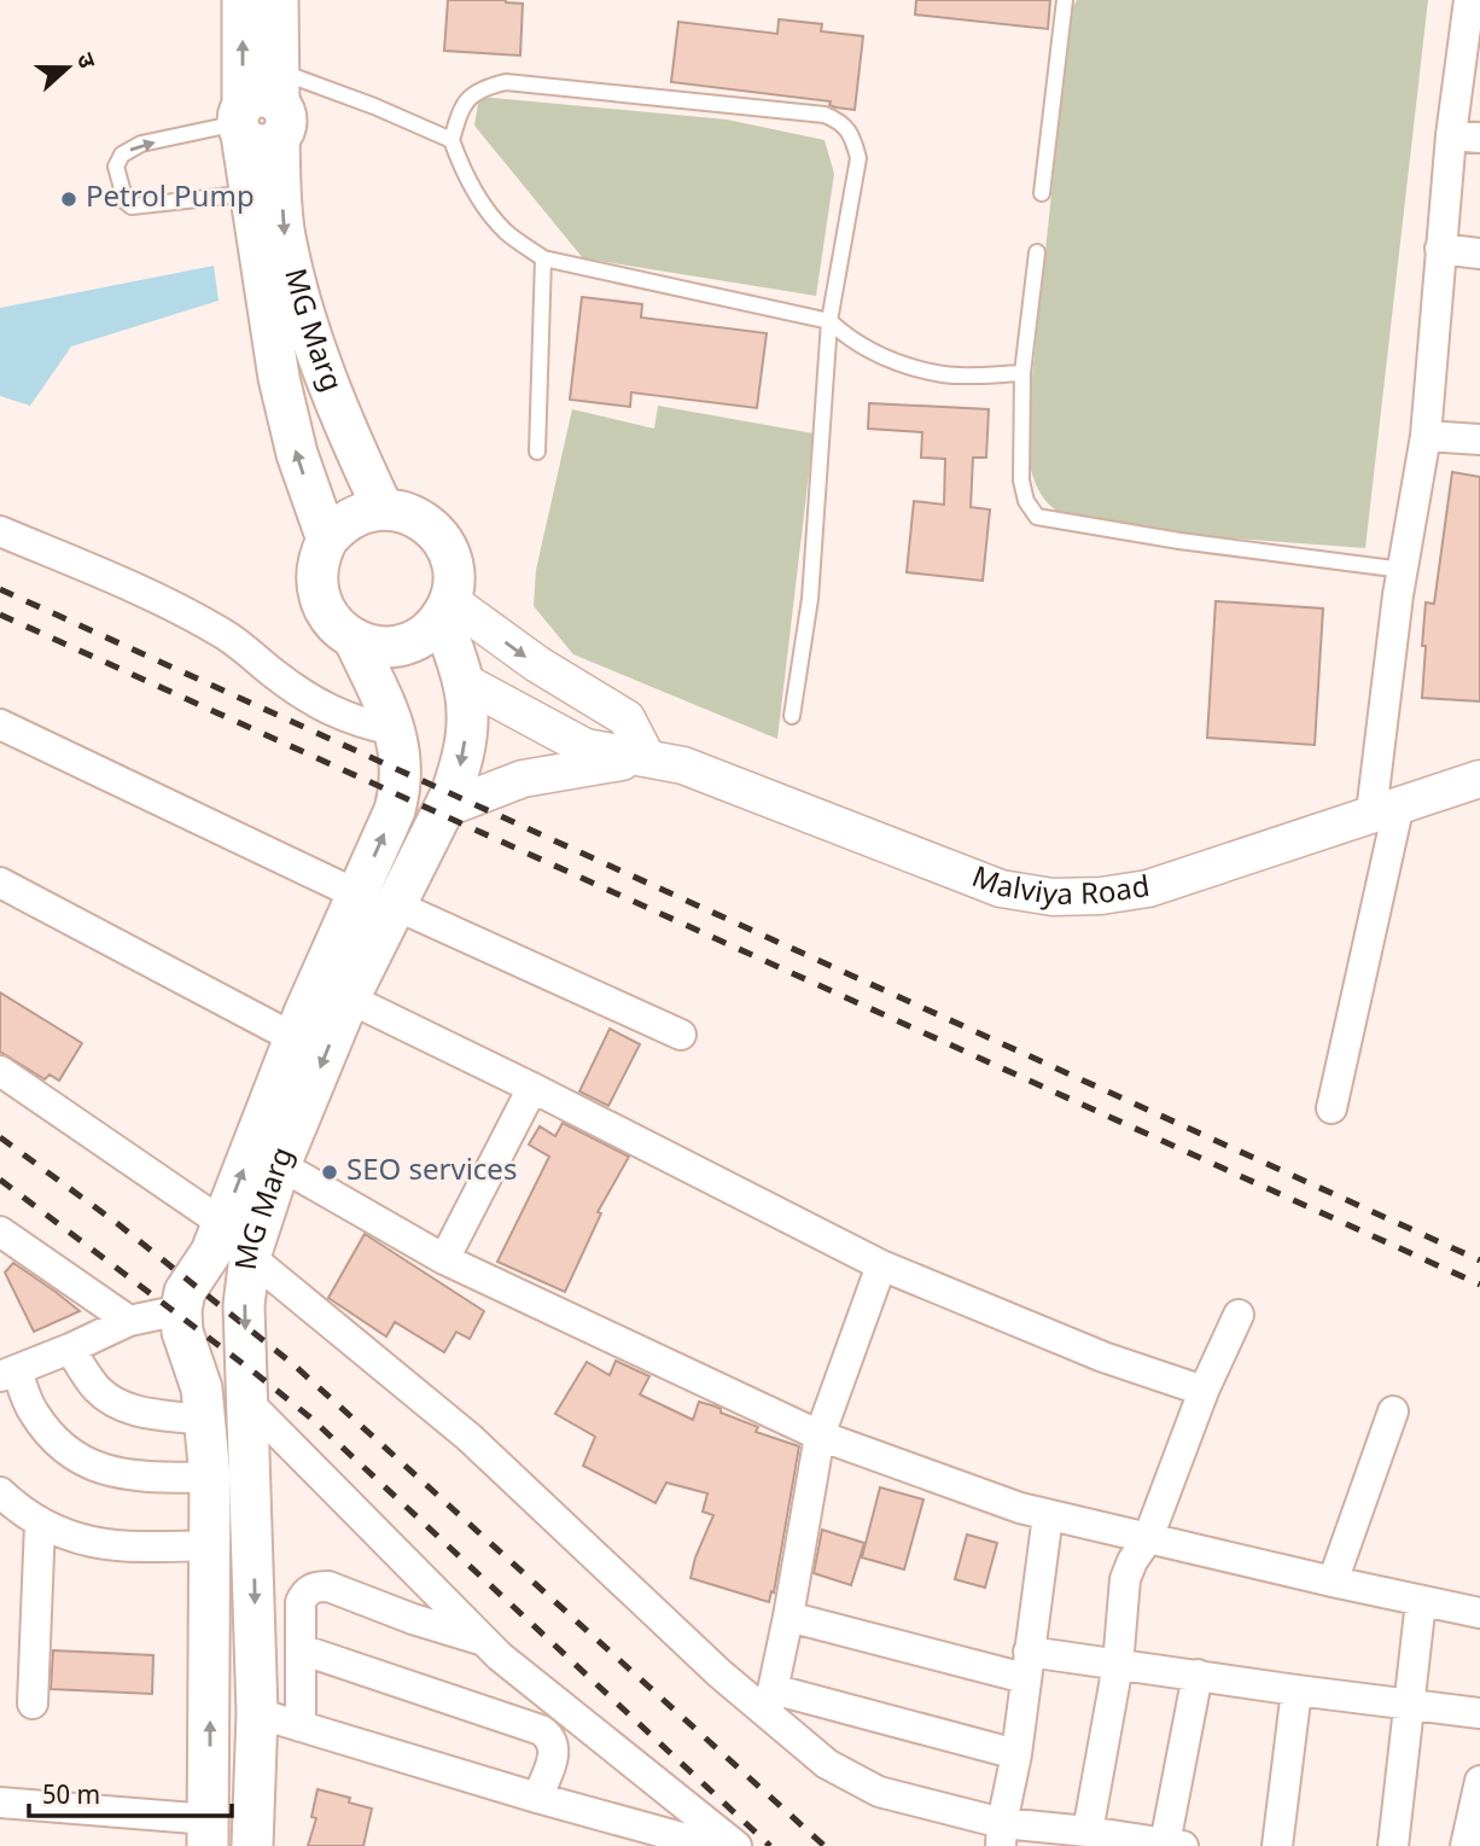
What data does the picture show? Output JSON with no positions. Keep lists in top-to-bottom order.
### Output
{
  "streets": {
    "main road": ["MG Marg"],
    "street": ["Malviya Road"]
  },
  "crossings": [
    ["MG Marg", "Malviya Road"]
  ],
  "places": ["Petrol Pump", "SEO services"],
  "scale_bar": "50 m",
  "north": "right"
}
